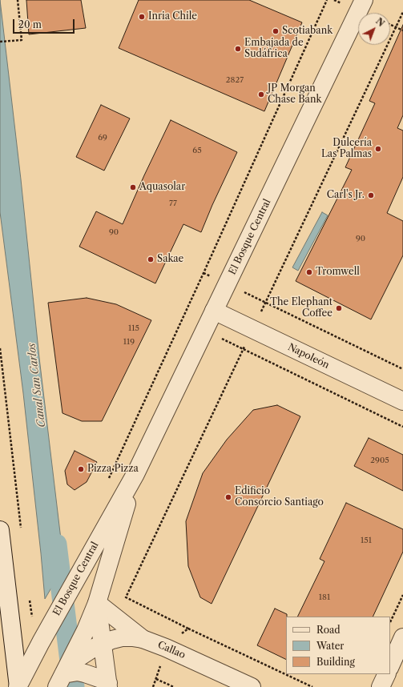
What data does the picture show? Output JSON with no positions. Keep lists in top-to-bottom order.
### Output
{
  "streets": {
    "street": ["El Bosque Central", "Napoleón", "Callao"]
  },
  "crossings": [
    ["El Bosque Central", "Napoleón"],
    ["El Bosque Central", "Callao"]
  ],
  "water": ["Canal San Carlos"],
  "places": [
    "Inria Chile",
    "Scotiabank",
    "Embajada de Sudáfrica",
    "JP Morgan Chase Bank",
    "Dulcería Las Palmas",
    "Aquasolar",
    "Carl's Jr.",
    "Sakae",
    "Tromwell",
    "The Elephant Coffee",
    "Pizza Pizza",
    "Edificio Consorcio Santiago"
  ],
  "house_numbers": [
    "2827",
    "69",
    "65",
    "77",
    "90",
    "90",
    "115",
    "119",
    "2905",
    "151",
    "181"
  ],
  "legend": ["Road", "Water", "Building"],
  "scale_bar": "20 m",
  "north": "top right"
}
